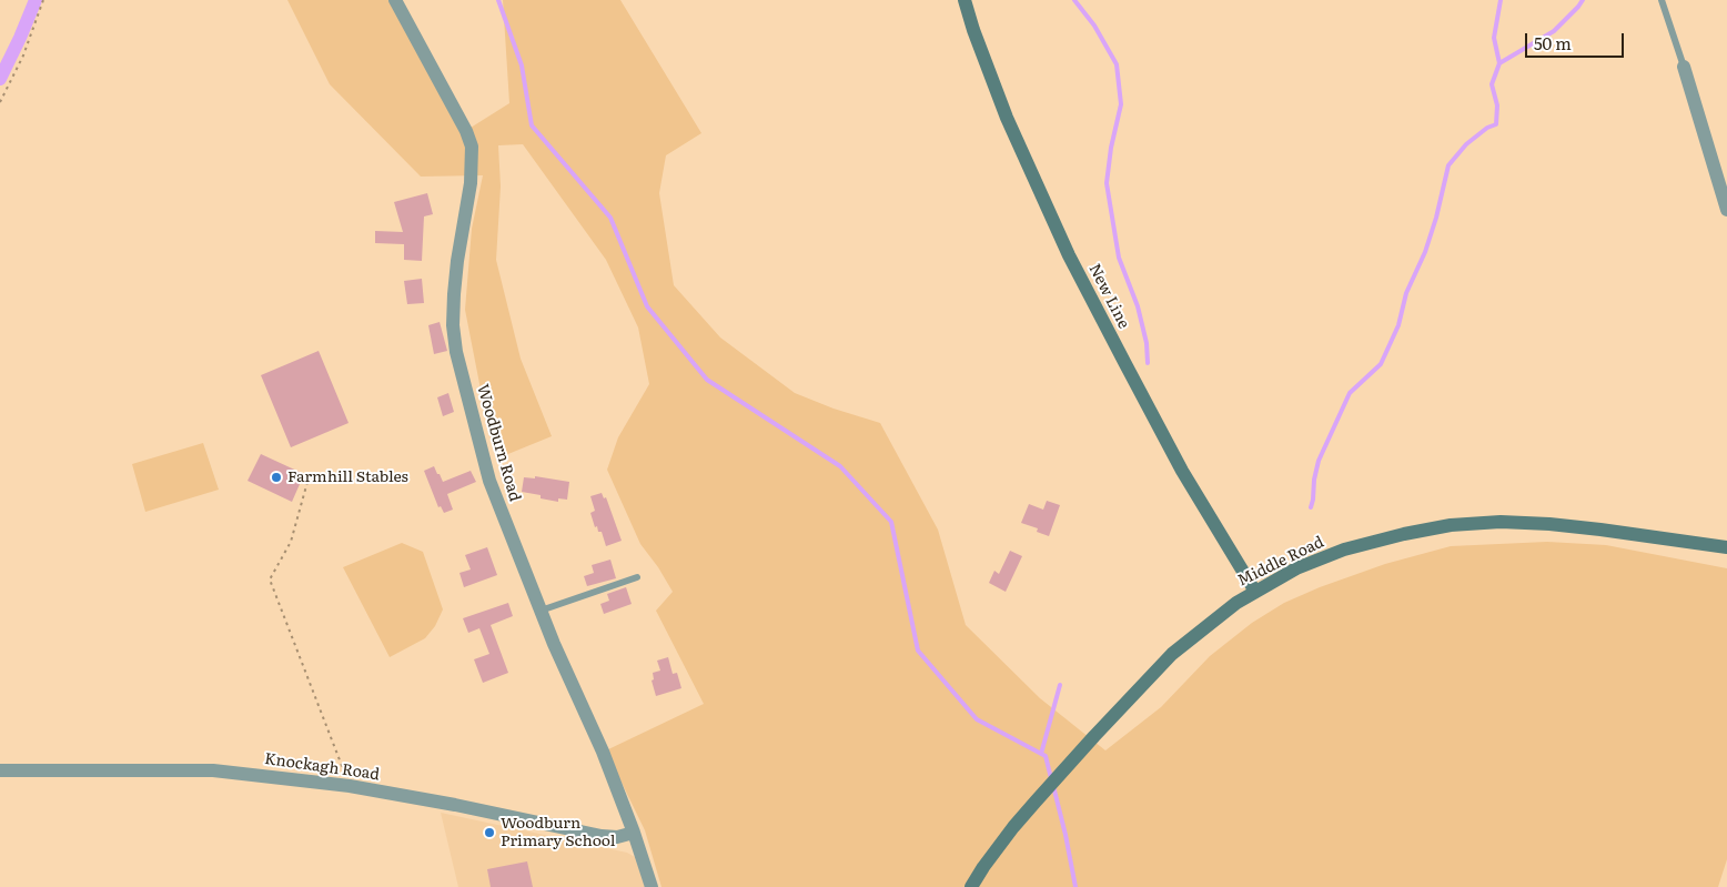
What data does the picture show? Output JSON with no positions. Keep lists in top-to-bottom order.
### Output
{
  "streets": {
    "main road": ["New Line", "Middle Road"],
    "street": ["Woodburn Road", "Knockagh Road"]
  },
  "crossings": [
    ["New Line", "Middle Road"],
    ["Woodburn Road", "Knockagh Road"]
  ],
  "places": ["Farmhill Stables", "Woodburn Primary School"],
  "scale_bar": "50 m"
}
